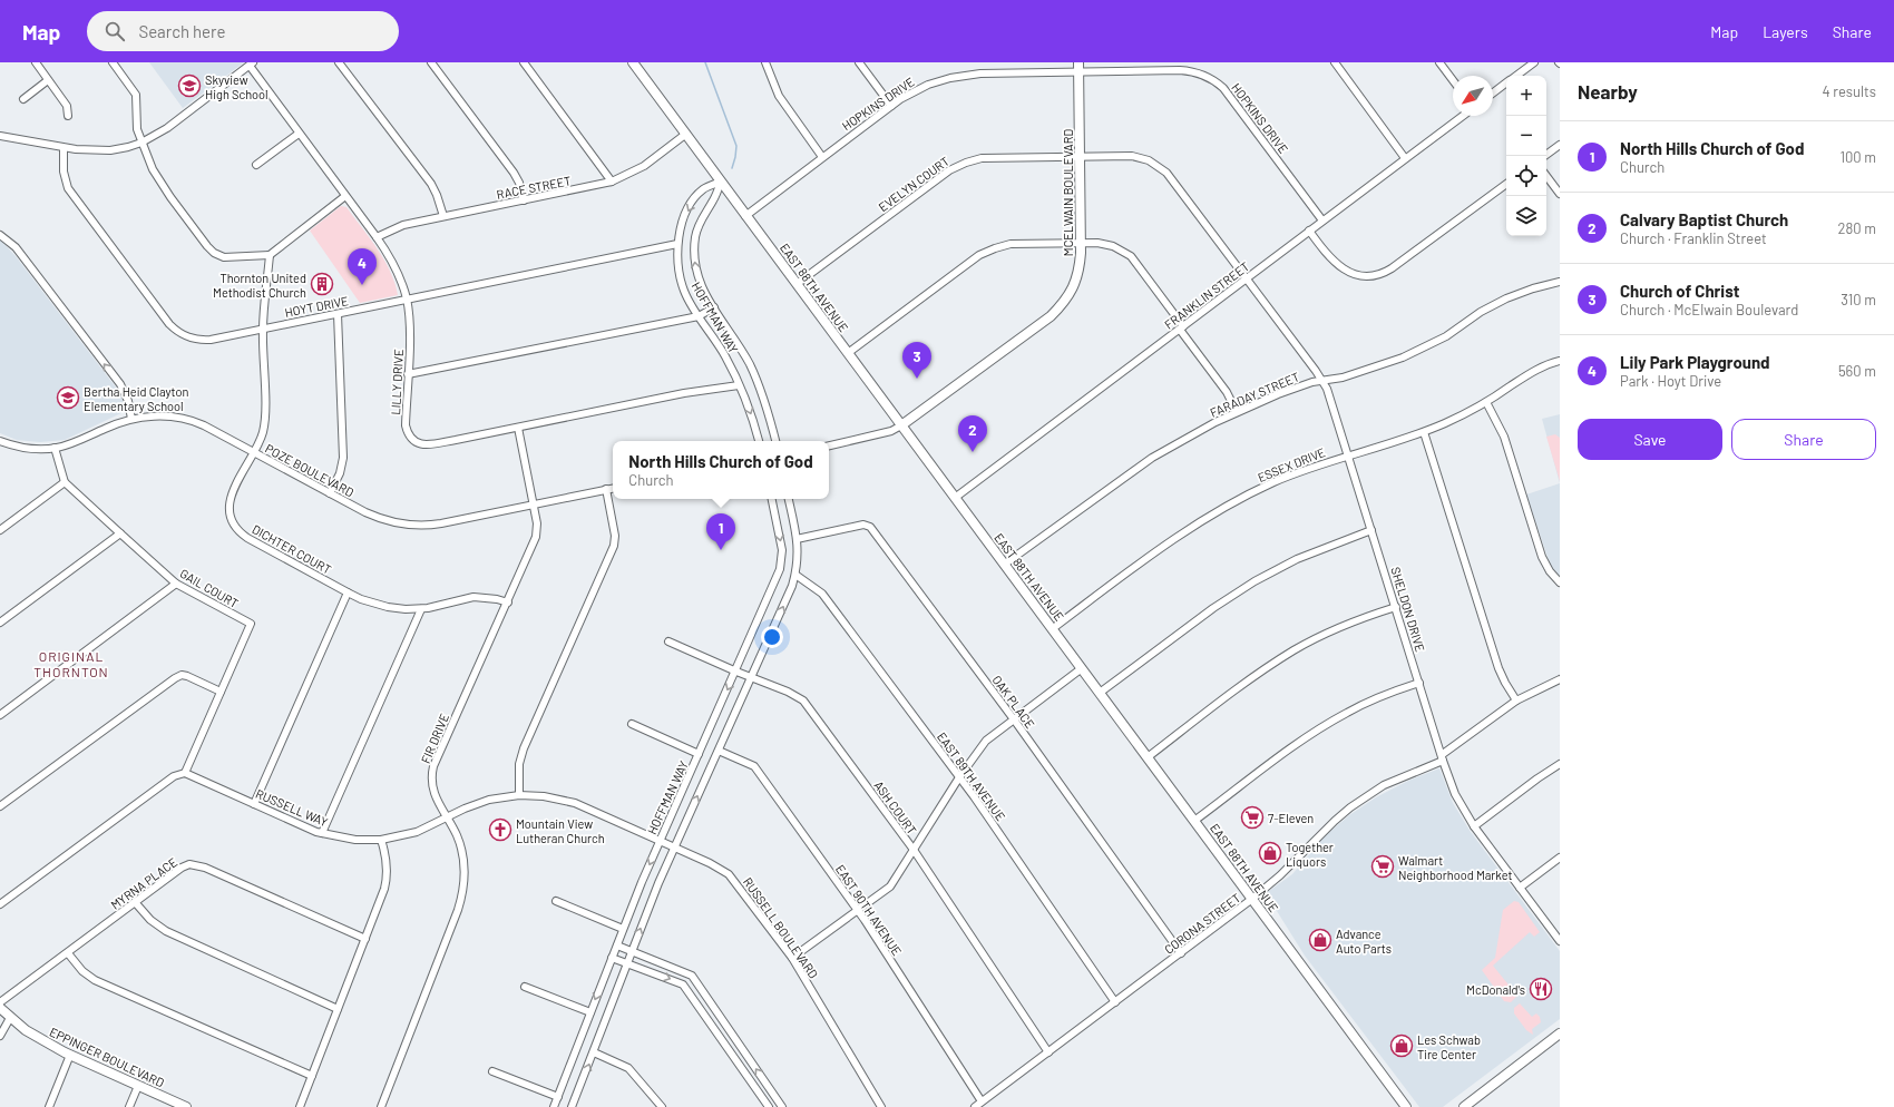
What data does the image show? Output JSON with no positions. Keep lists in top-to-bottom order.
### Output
{
  "streets": {
    "main road": ["MCELWAIN BOULEVARD", "EAST 88TH AVENUE", "EPPINGER BOULEVARD"],
    "street": [
      "HOPKINS DRIVE",
      "EVELYN COURT",
      "RACE STREET",
      "FRANKLIN STREET",
      "HOYT DRIVE",
      "HOFFMAN WAY",
      "LILLY DRIVE",
      "FARADAY STREET",
      "ESSEX DRIVE",
      "POZE BOULEVARD",
      "DICHTER COURT",
      "GAIL COURT",
      "SHELDON DRIVE",
      "OAK PLACE",
      "FIR DRIVE",
      "EAST 89TH AVENUE",
      "RUSSELL WAY",
      "ASH COURT",
      "MYRNA PLACE",
      "EAST 90TH AVENUE",
      "CORONA STREET",
      "RUSSELL BOULEVARD"
    ]
  },
  "crossings": [
    ["HOPKINS DRIVE", "MCELWAIN BOULEVARD"],
    ["HOPKINS DRIVE", "EAST 88TH AVENUE"],
    ["HOPKINS DRIVE", "FRANKLIN STREET"],
    ["EVELYN COURT", "MCELWAIN BOULEVARD"],
    ["EVELYN COURT", "EAST 88TH AVENUE"],
    ["EVELYN COURT", "FRANKLIN STREET"],
    ["EVELYN COURT", "SHELDON DRIVE"],
    ["RACE STREET", "EAST 88TH AVENUE"],
    ["RACE STREET", "LILLY DRIVE"],
    ["MCELWAIN BOULEVARD", "EAST 88TH AVENUE"],
    ["EAST 88TH AVENUE", "FRANKLIN STREET"],
    ["EAST 88TH AVENUE", "HOFFMAN WAY"],
    ["EAST 88TH AVENUE", "FARADAY STREET"],
    ["EAST 88TH AVENUE", "ESSEX DRIVE"],
    ["EAST 88TH AVENUE", "CORONA STREET"],
    ["FRANKLIN STREET", "SHELDON DRIVE"],
    ["HOYT DRIVE", "HOFFMAN WAY"],
    ["HOYT DRIVE", "LILLY DRIVE"],
    ["HOYT DRIVE", "DICHTER COURT"],
    ["HOFFMAN WAY", "LILLY DRIVE"],
    ["HOFFMAN WAY", "RUSSELL WAY"],
    ["HOFFMAN WAY", "ASH COURT"],
    ["HOFFMAN WAY", "RUSSELL BOULEVARD"],
    ["LILLY DRIVE", "FIR DRIVE"],
    ["FARADAY STREET", "SHELDON DRIVE"],
    ["ESSEX DRIVE", "SHELDON DRIVE"],
    ["POZE BOULEVARD", "DICHTER COURT"],
    ["POZE BOULEVARD", "FIR DRIVE"],
    ["DICHTER COURT", "FIR DRIVE"],
    ["GAIL COURT", "RUSSELL WAY"],
    ["SHELDON DRIVE", "CORONA STREET"],
    ["OAK PLACE", "CORONA STREET"],
    ["FIR DRIVE", "RUSSELL WAY"],
    ["EAST 89TH AVENUE", "CORONA STREET"],
    ["RUSSELL WAY", "RUSSELL BOULEVARD"],
    ["ASH COURT", "CORONA STREET"],
    ["EAST 90TH AVENUE", "CORONA STREET"]
  ],
  "districts": ["ORIGINAL THORNTON"],
  "places": {
    "school or university": ["Skyview High School", "Bertha Heid Clayton Elementary School"],
    "building": ["Thornton United Methodist Church"],
    "supermarket": ["7-Eleven", "Walmart Neighborhood Market"],
    "church": ["Mountain View Lutheran Church"],
    "shop": ["Together Liquors", "Advance Auto Parts", "Les Schwab Tire Center"],
    "restaurant": ["McDonald's"]
  },
  "north": "bottom left",
  "page": {
    "header": "Map",
    "search": "Search here",
    "nav": ["Map", "Layers", "Share"],
    "heading": ["Nearby", "4 results"],
    "map_buttons": ["+", "−"],
    "list": [
      {
        "mark": "1",
        "name": "North Hills Church of God",
        "note": "Church",
        "value": "100 m"
      },
      {
        "mark": "2",
        "name": "Calvary Baptist Church",
        "note": "Church · Franklin Street",
        "value": "280 m"
      },
      {
        "mark": "3",
        "name": "Church of Christ",
        "note": "Church · McElwain Boulevard",
        "value": "310 m"
      },
      {
        "mark": "4",
        "name": "Lily Park Playground",
        "note": "Park · Hoyt Drive",
        "value": "560 m"
      }
    ],
    "pins": [
      "4",
      "3",
      "2",
      "1"
    ],
    "buttons": ["Save", "Share"],
    "popup": ["North Hills Church of God", "Church"]
  }
}
